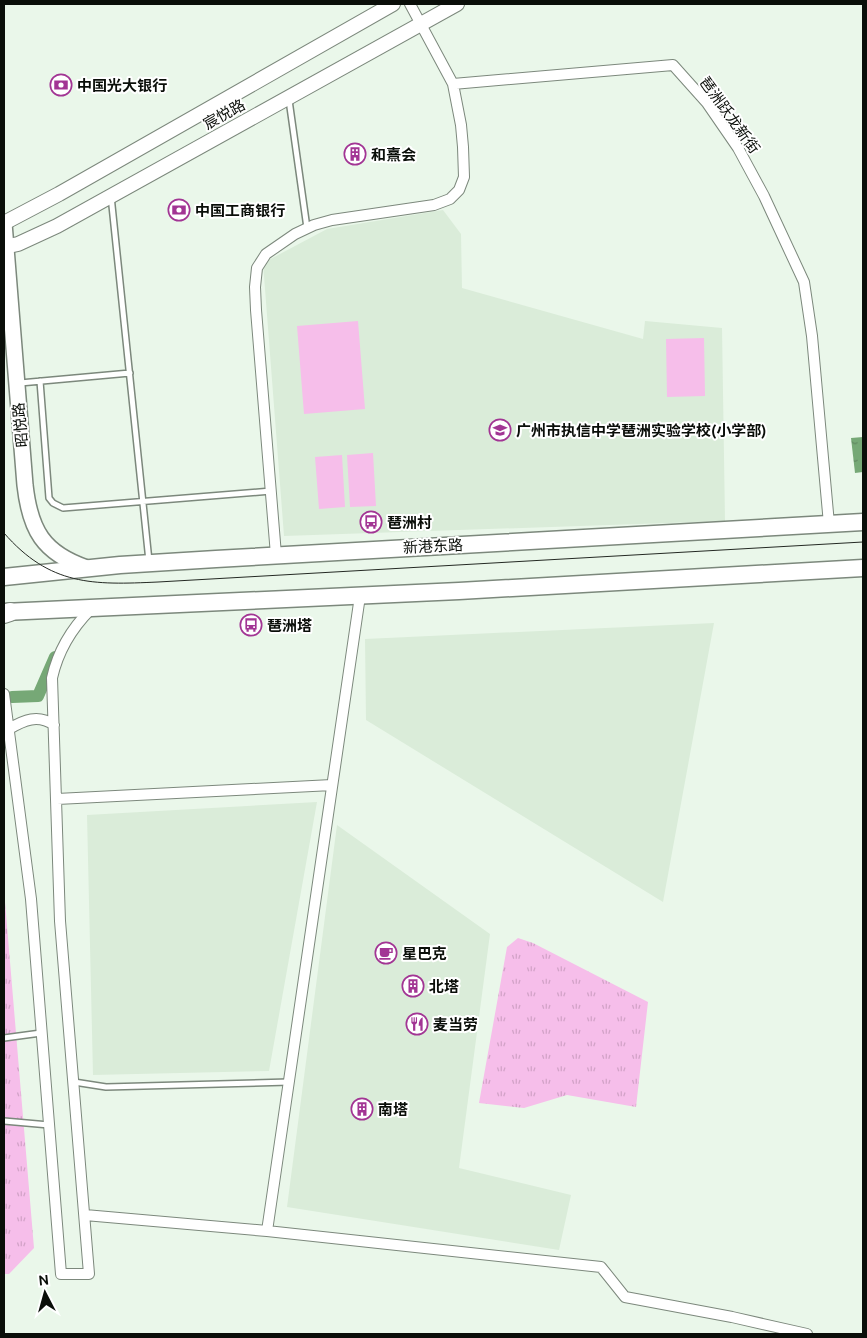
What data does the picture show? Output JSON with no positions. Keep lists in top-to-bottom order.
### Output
{
  "streets": {
    "main road": ["昭悦路", "新港东路"],
    "street": ["宸悦路", "琶洲跃龙新街"]
  },
  "crossings": [
    ["宸悦路", "昭悦路"],
    ["琶洲跃龙新街", "新港东路"],
    ["昭悦路", "新港东路"]
  ],
  "places": {
    "bank": ["中国光大银行", "中国工商银行"],
    "building": ["和熹会", "北塔", "南塔"],
    "school or university": ["广州市执信中学琶洲实验学校(小学部)"],
    "bus stop": ["琶洲村", "琶洲塔"],
    "cafe": ["星巴克"],
    "restaurant": ["麦当劳"]
  },
  "north": "top"
}
